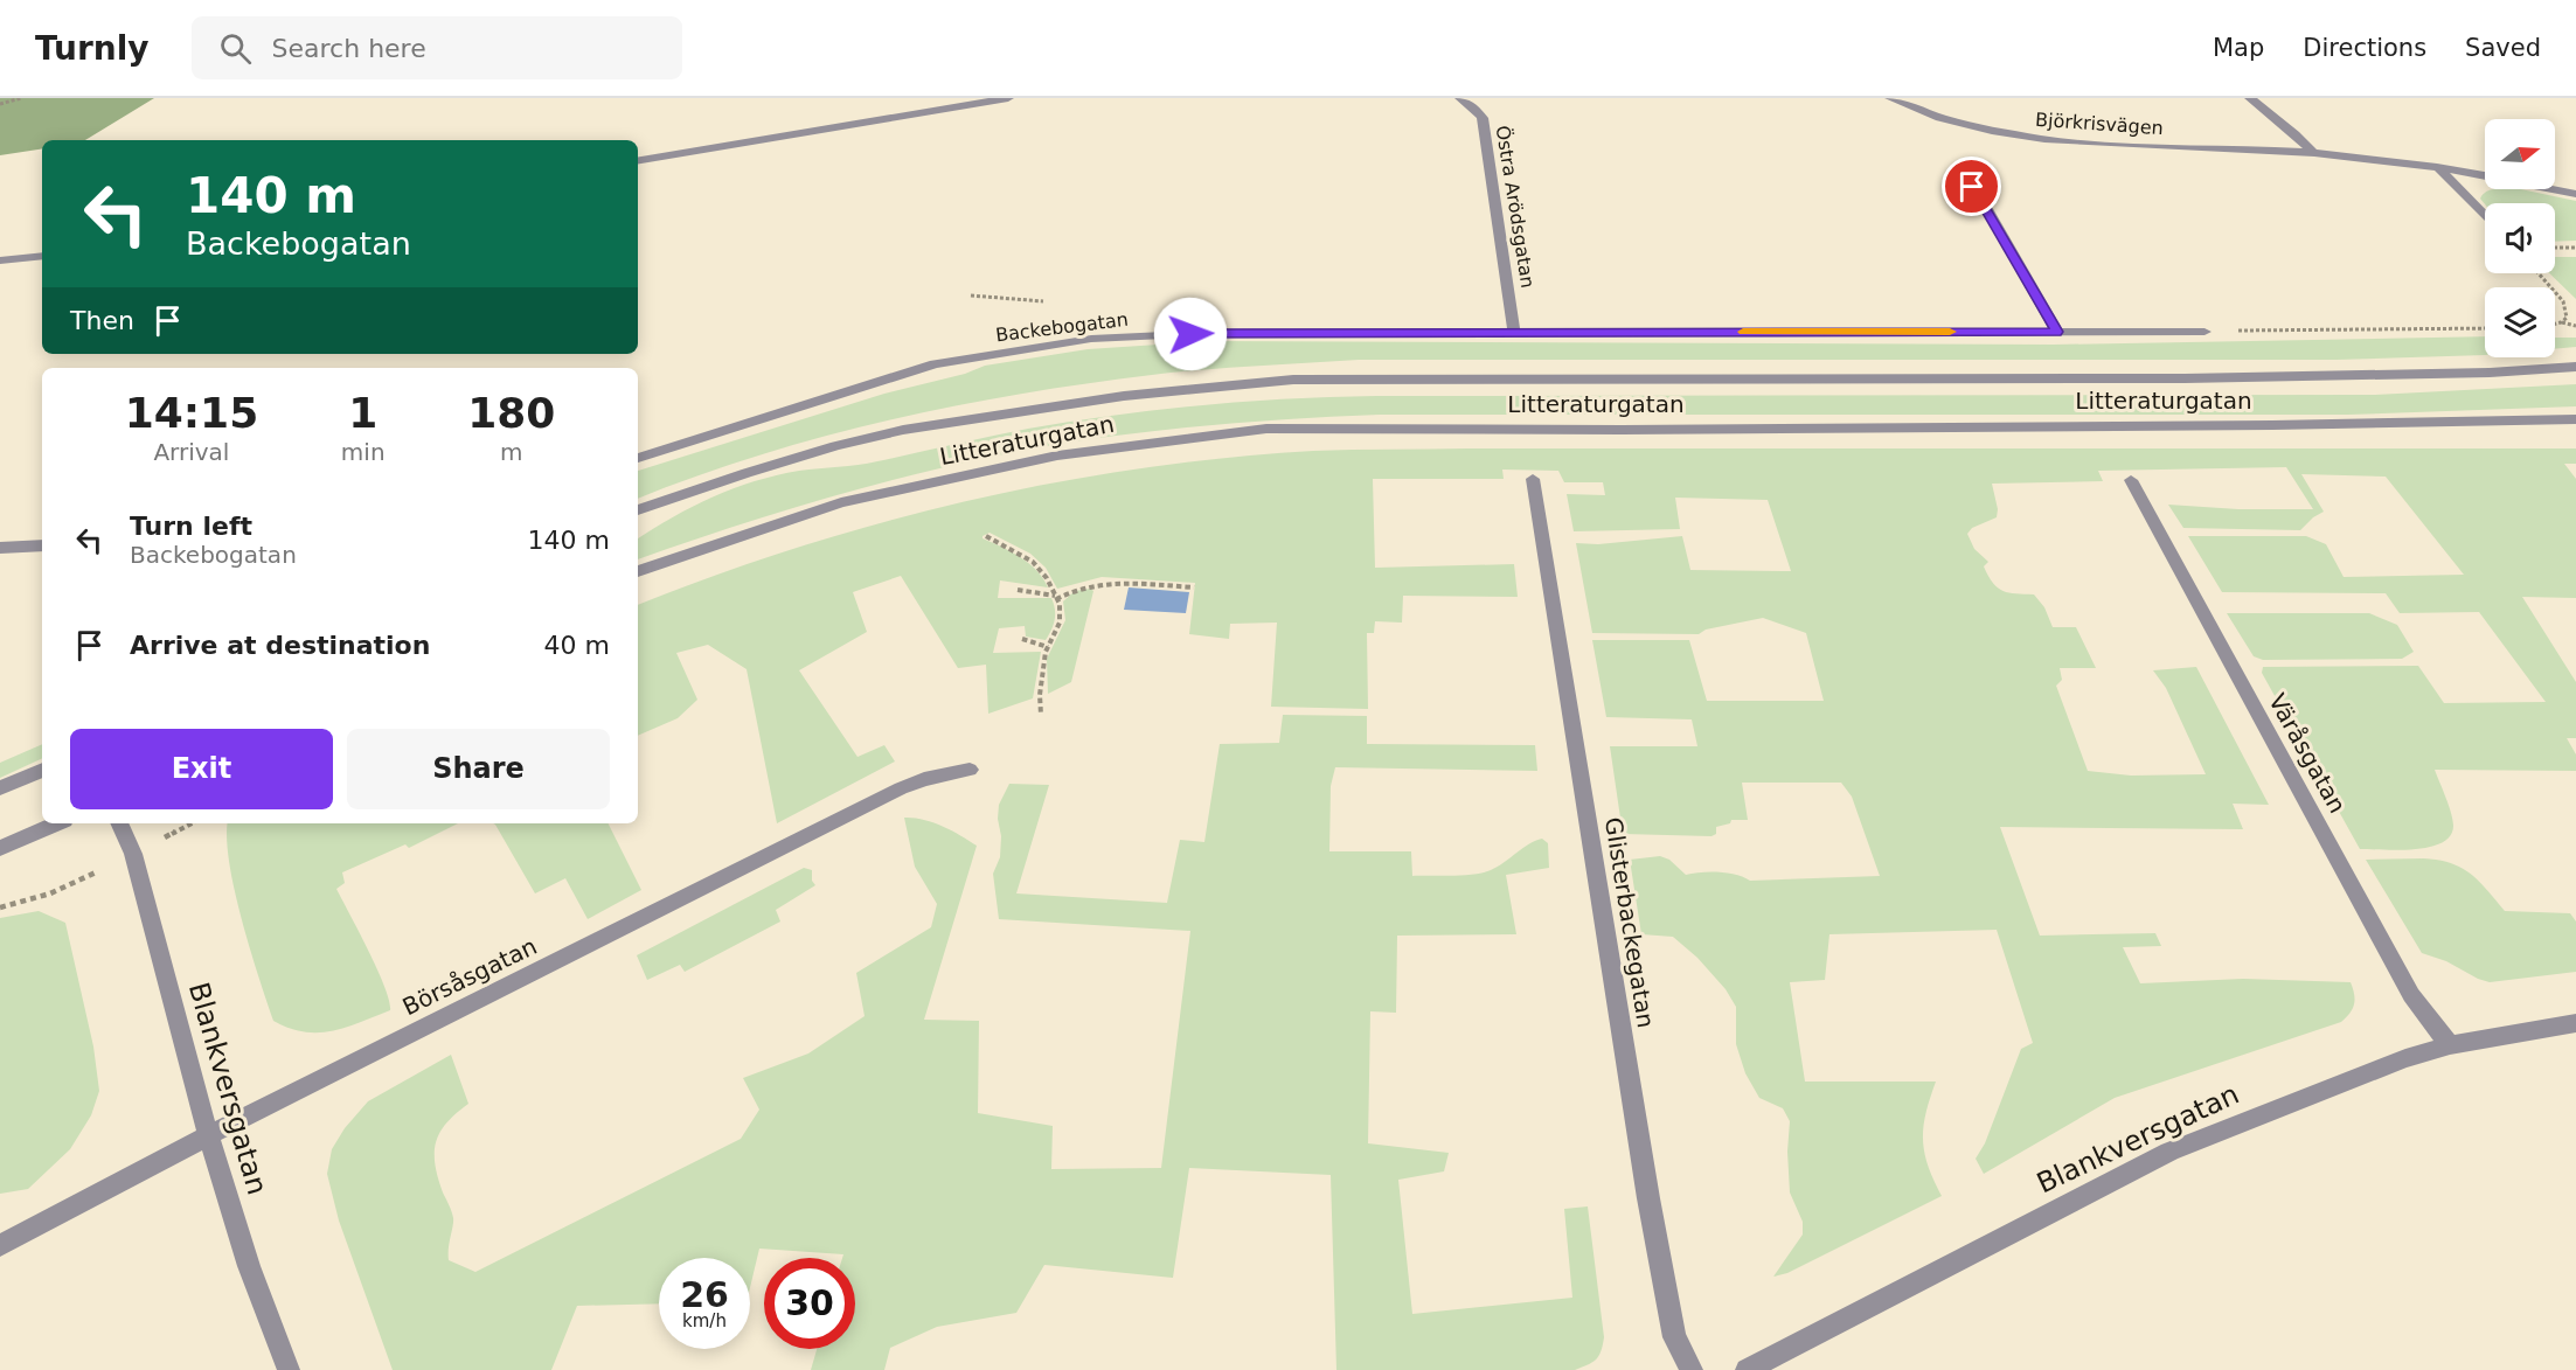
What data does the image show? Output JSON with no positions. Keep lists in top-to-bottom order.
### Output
{
  "streets": {
    "street": [
      "Björkrisvägen",
      "Östra Arödsgatan",
      "Backebogatan",
      "Litteraturgatan",
      "Väråsgatan",
      "Glisterbackegatan",
      "Börsåsgatan",
      "Blankversgatan"
    ]
  },
  "crossings": [
    ["Östra Arödsgatan", "Backebogatan"],
    ["Väråsgatan", "Blankversgatan"],
    ["Börsåsgatan", "Blankversgatan"]
  ],
  "north": "right",
  "page": {
    "header": "Turnly",
    "search": "Search here",
    "nav": ["Map", "Directions", "Saved"],
    "turn": ["140 m", "Backebogatan"],
    "then": "Then",
    "eta": [
      "14:15",
      "Arrival",
      "1",
      "min",
      "180",
      "m"
    ],
    "list": [
      {
        "name": "Turn left",
        "note": "Backebogatan",
        "value": "140 m"
      },
      {
        "name": "Arrive at destination",
        "value": "40 m"
      }
    ],
    "buttons": ["Exit", "Share"],
    "speed": "26 km/h",
    "limit": "30"
  }
}
